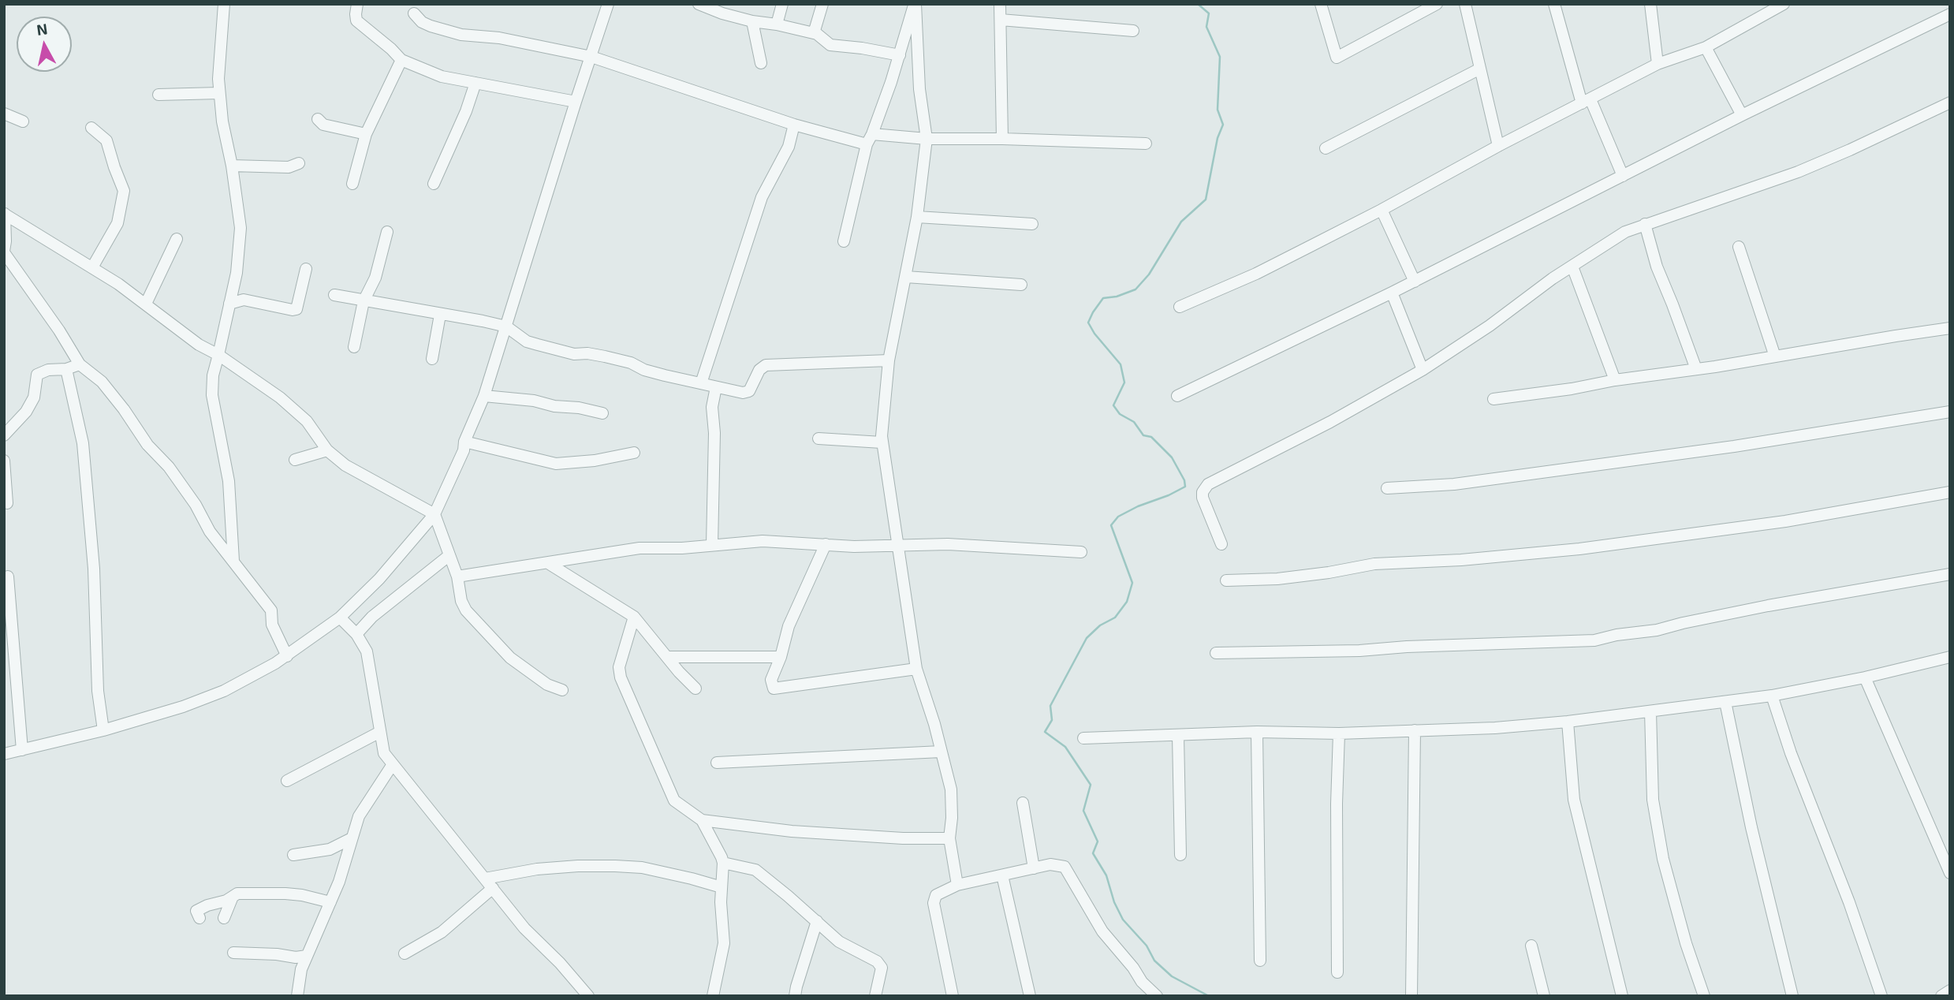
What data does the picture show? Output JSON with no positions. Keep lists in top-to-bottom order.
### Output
{
  "north": "top"
}
